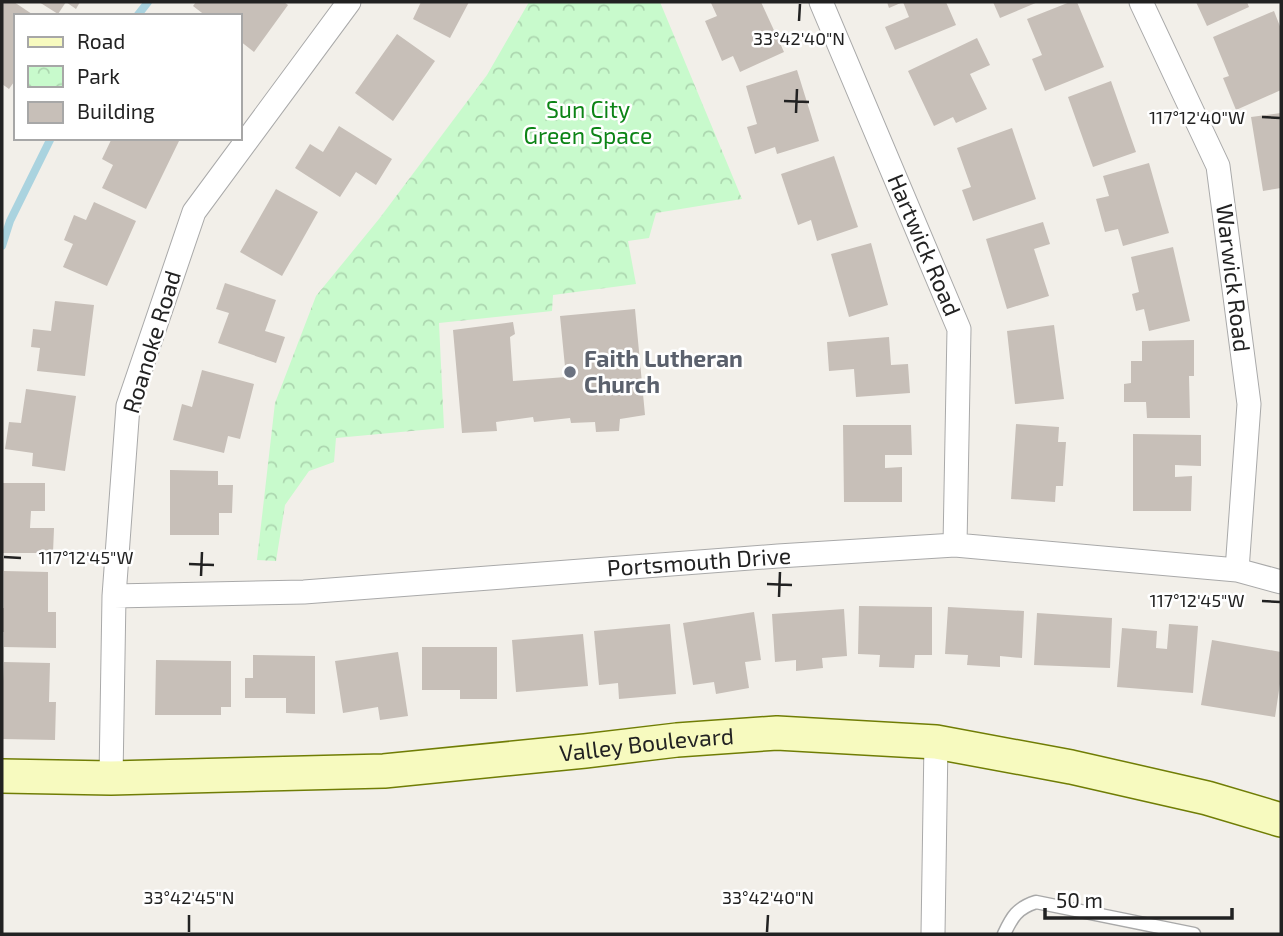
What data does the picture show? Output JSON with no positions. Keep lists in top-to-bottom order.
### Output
{
  "streets": {
    "street": [
      "Hartwick Road",
      "Warwick Road",
      "Roanoke Road",
      "Portsmouth Drive",
      "Valley Boulevard"
    ]
  },
  "crossings": [
    ["Hartwick Road", "Portsmouth Drive"],
    ["Warwick Road", "Portsmouth Drive"],
    ["Roanoke Road", "Portsmouth Drive"],
    ["Roanoke Road", "Valley Boulevard"]
  ],
  "parks": ["Sun City Green Space"],
  "places": ["Faith Lutheran Church"],
  "legend": ["Road", "Park", "Building"],
  "scale_bar": "50 m",
  "coordinates": [
    "33°42'40\"N",
    "117°12'40\"W",
    "117°12'45\"W",
    "33°42'45\"N"
  ]
}
